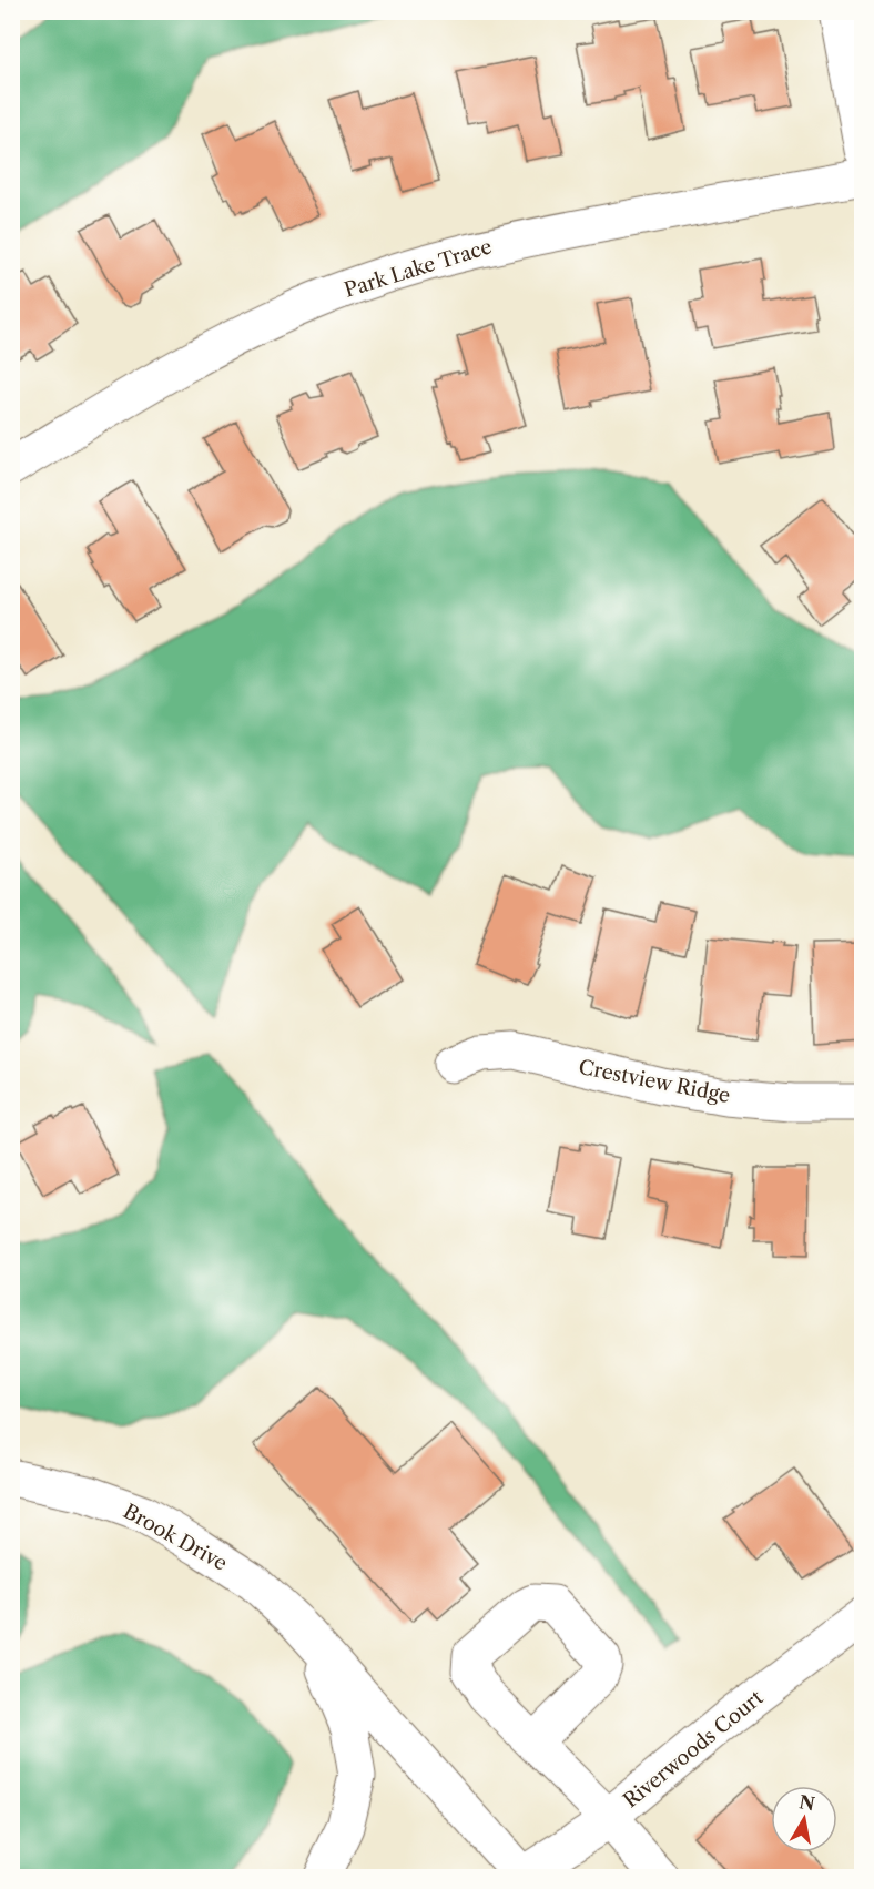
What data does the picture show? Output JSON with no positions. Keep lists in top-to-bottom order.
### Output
{
  "streets": {
    "street": [
      "Park Lake Trace",
      "Crestview Ridge",
      "Brook Drive",
      "Riverwoods Court"
    ]
  },
  "crossings": [
    ["Brook Drive", "Riverwoods Court"]
  ],
  "north": "top"
}
